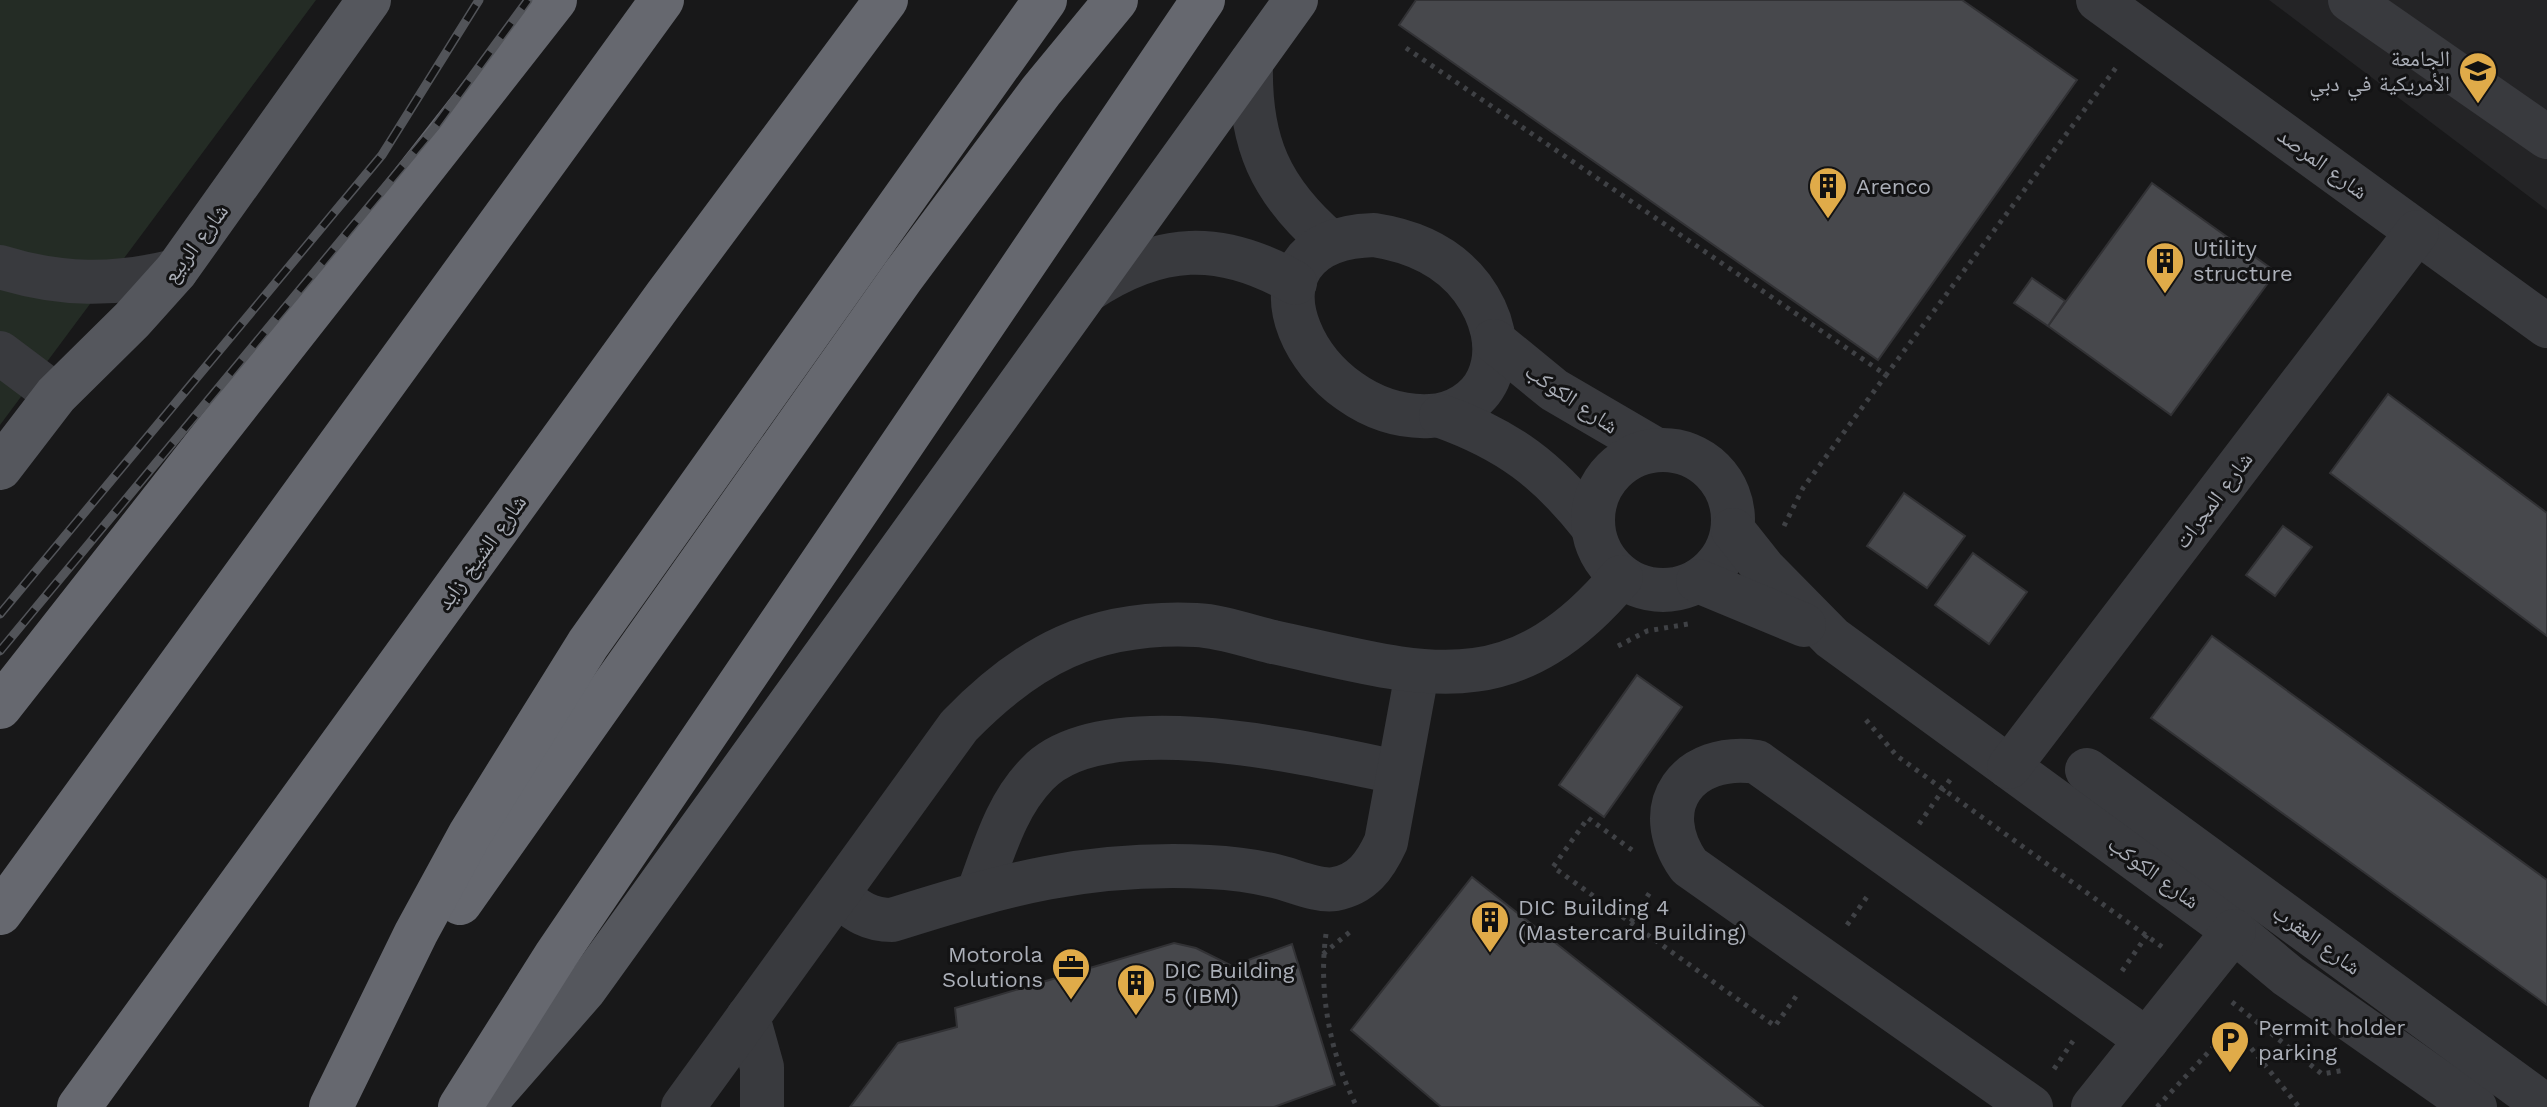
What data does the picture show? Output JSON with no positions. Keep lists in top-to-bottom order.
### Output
{
  "streets": {
    "highway": ["شارع الشيخ زايد"],
    "main road": ["شارع الربيع"],
    "street": [
      "شارع المرصد",
      "شارع الكوكب",
      "شارع المجرات",
      "شارع العقرب"
    ]
  },
  "crossings": [
    ["شارع المرصد", "شارع المجرات"],
    ["شارع الكوكب", "شارع المجرات"]
  ],
  "places": {
    "school or university": ["الجامعة الأمريكية في دبي"],
    "building": [
      "Arenco",
      "Utility structure",
      "DIC Building 4 (Mastercard Building)",
      "DIC Building 5 (IBM)"
    ],
    "office": ["Motorola Solutions"],
    "parking": ["Permit holder parking"]
  }
}
